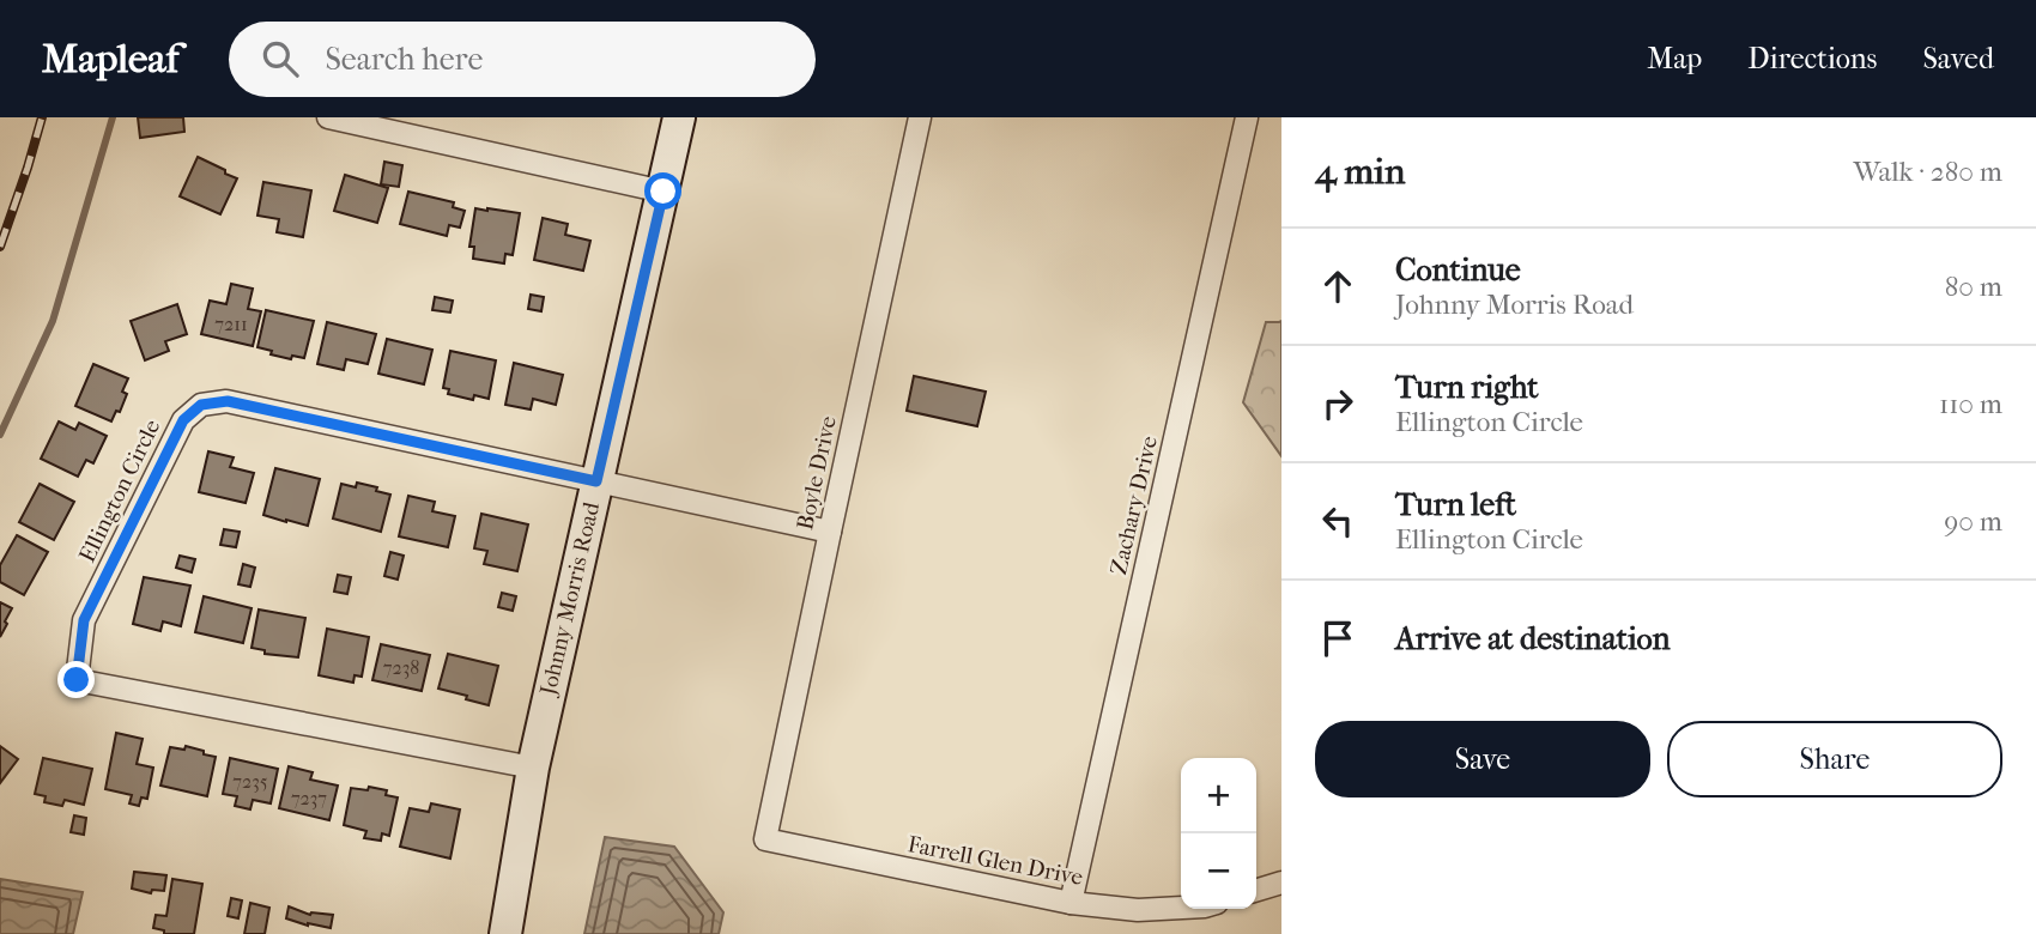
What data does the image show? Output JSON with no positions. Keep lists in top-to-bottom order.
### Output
{
  "streets": {
    "street": [
      "Boyle Drive",
      "Ellington Circle",
      "Zachary Drive",
      "Johnny Morris Road",
      "Farrell Glen Drive"
    ]
  },
  "crossings": [
    ["Boyle Drive", "Ellington Circle"],
    ["Boyle Drive", "Farrell Glen Drive"],
    ["Ellington Circle", "Johnny Morris Road"],
    ["Zachary Drive", "Farrell Glen Drive"]
  ],
  "house_numbers": [
    "7211",
    "7238",
    "7235",
    "7237"
  ],
  "page": {
    "header": "Mapleaf",
    "search": "Search here",
    "nav": ["Map", "Directions", "Saved"],
    "heading": ["4 min", "Walk · 280 m"],
    "list": [
      ["Continue", "Johnny Morris Road", "80 m"],
      ["Turn right", "Ellington Circle", "110 m"],
      ["Turn left", "Ellington Circle", "90 m"],
      "Arrive at destination"
    ],
    "buttons": ["Save", "Share"],
    "map_buttons": ["+", "−"]
  }
}
